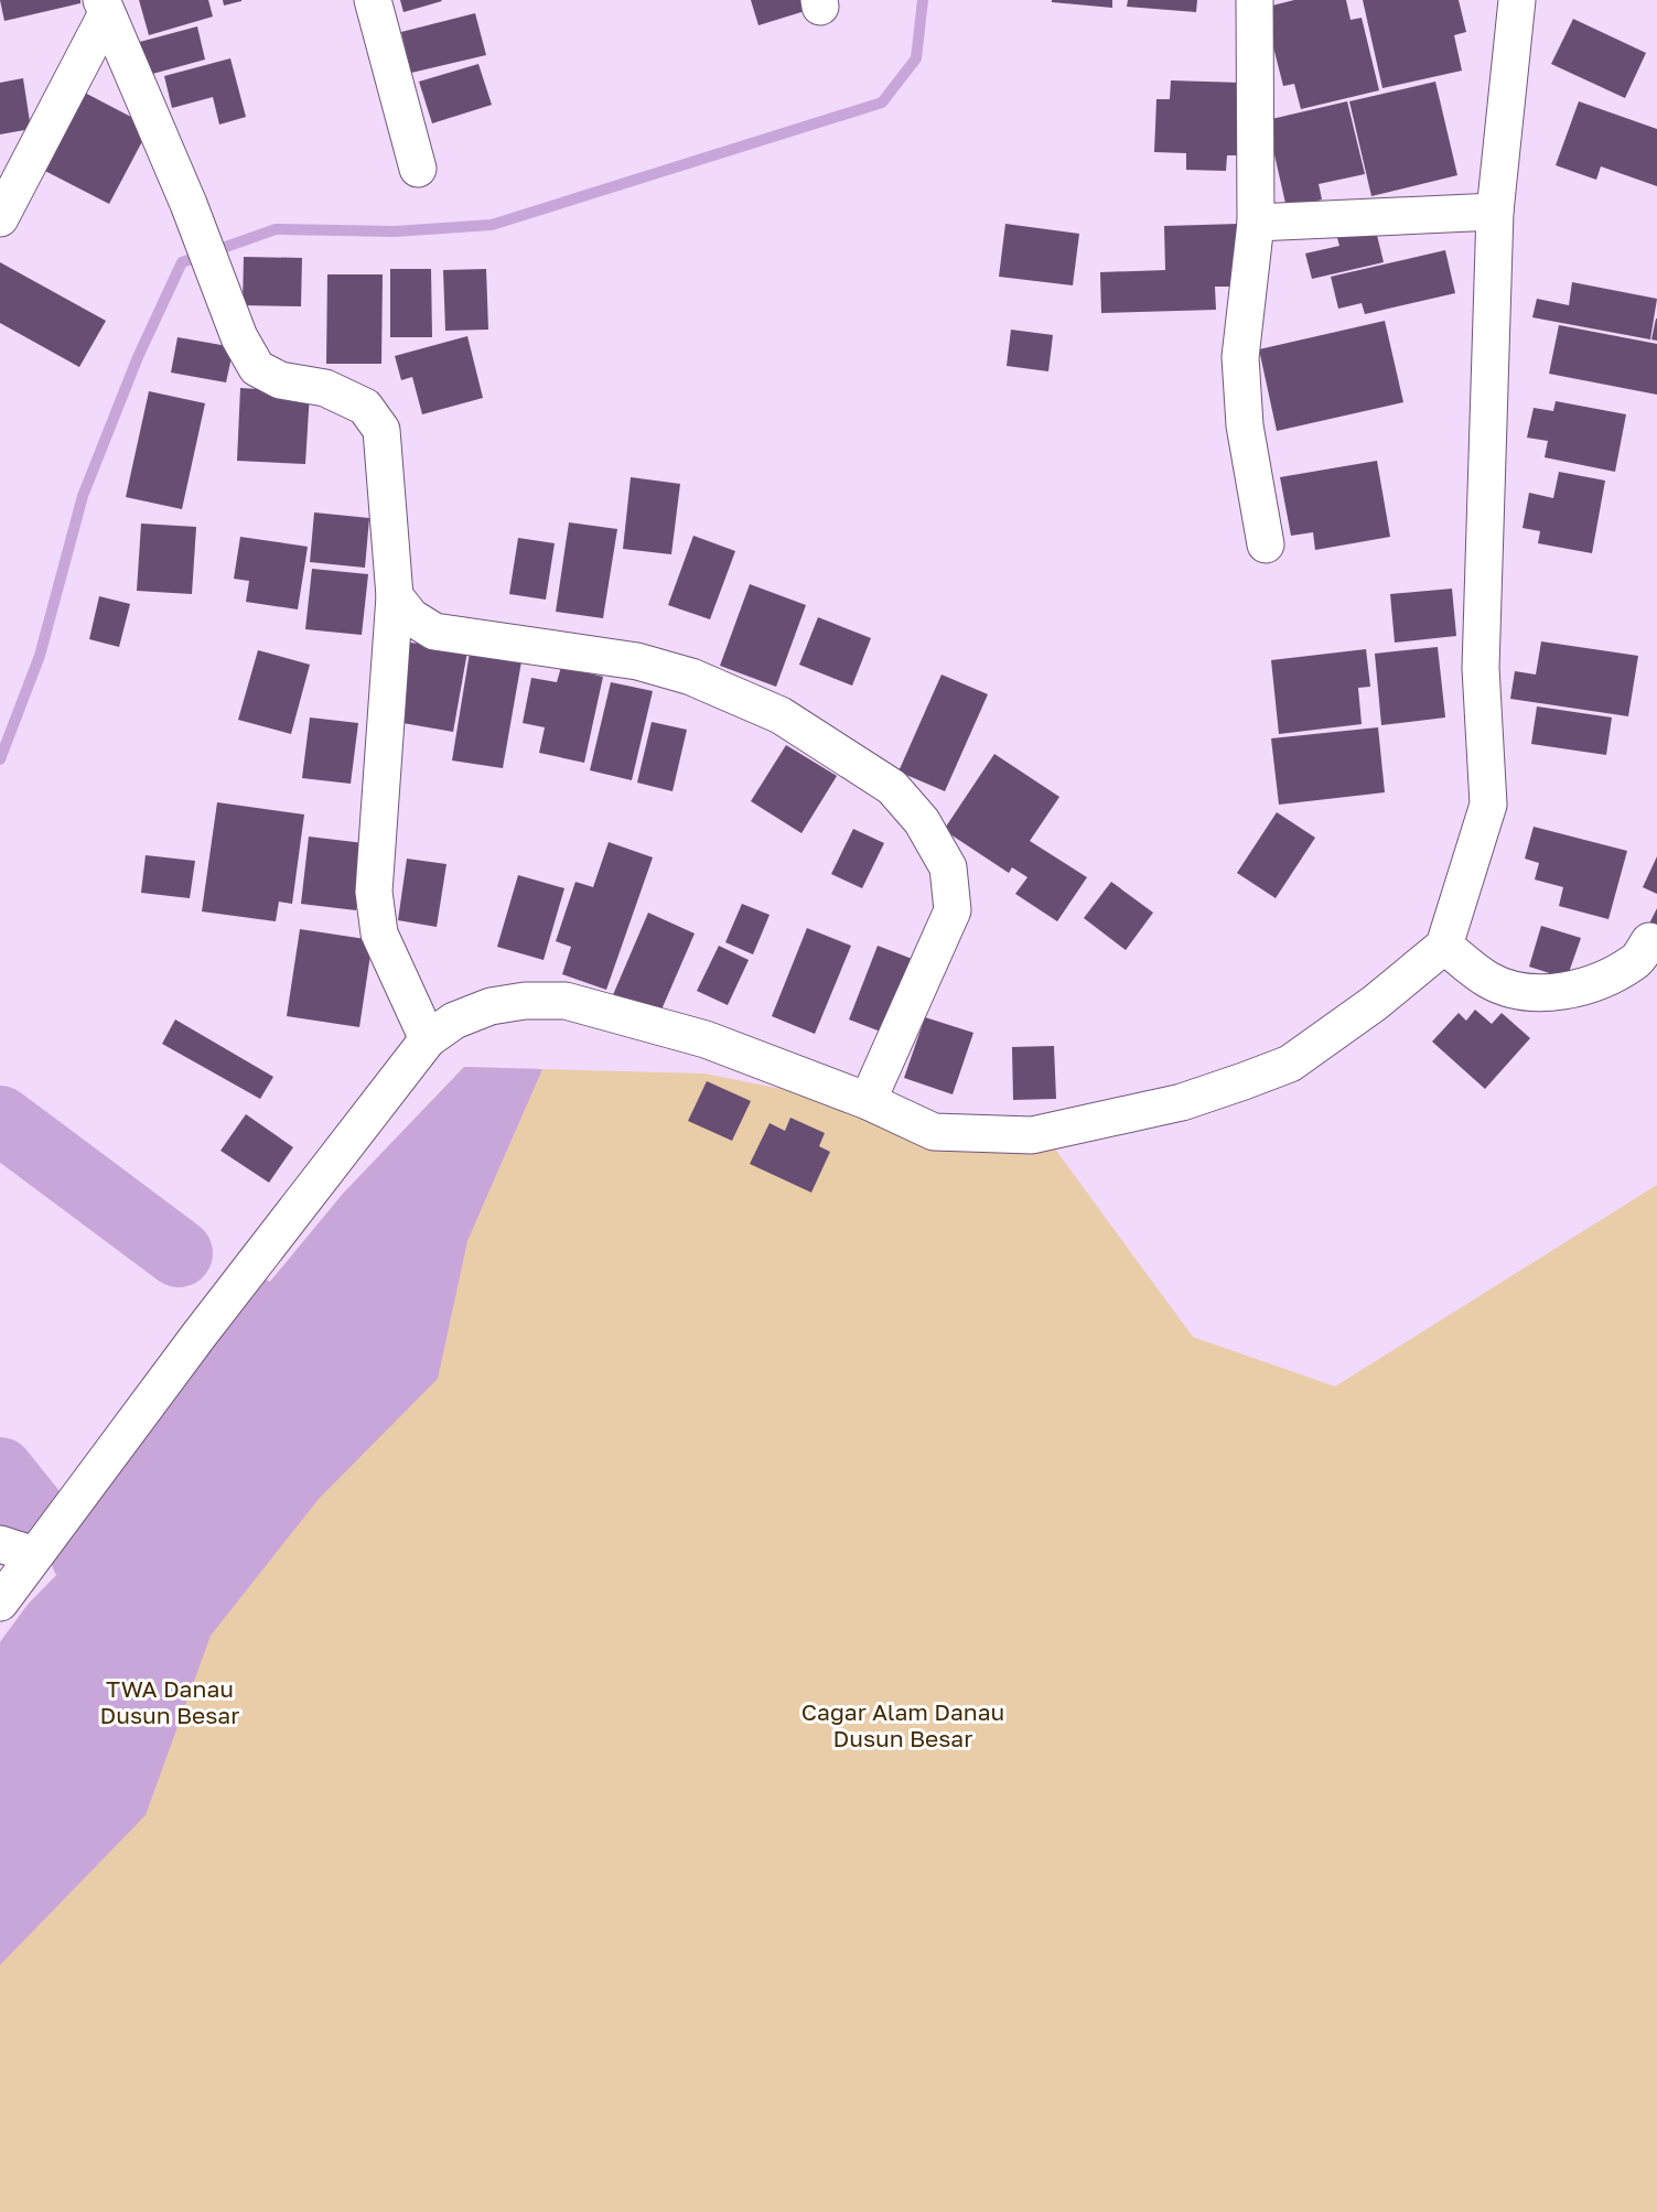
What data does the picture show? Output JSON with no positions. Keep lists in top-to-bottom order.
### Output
{
  "parks": ["TWA Danau Dusun Besar", "Cagar Alam Danau Dusun Besar"]
}
